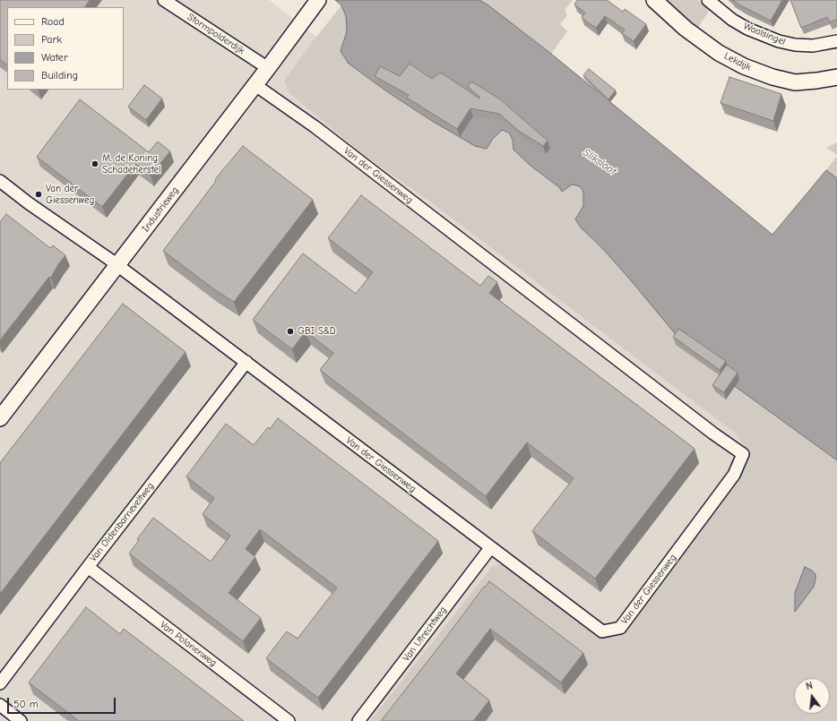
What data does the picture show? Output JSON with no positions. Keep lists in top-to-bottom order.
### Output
{
  "streets": {
    "street": [
      "Stormpolderdijk",
      "Waalsingel",
      "Lekdijk",
      "Van der Giessenweg",
      "Industrieweg",
      "Van Oldenbarneveltweg",
      "Van Utrechtweg",
      "Van Polanenweg"
    ]
  },
  "crossings": [
    ["Stormpolderdijk", "Industrieweg"],
    ["Van der Giessenweg", "Industrieweg"],
    ["Van der Giessenweg", "Van Oldenbarneveltweg"],
    ["Van der Giessenweg", "Van Utrechtweg"],
    ["Van Oldenbarneveltweg", "Van Polanenweg"]
  ],
  "water": ["Sliksloot"],
  "places": ["M. de Koning Schadeherstel", "Van der Giessenweg", "GBI S&D"],
  "legend": [
    "Road",
    "Park",
    "Water",
    "Building"
  ],
  "scale_bar": "50 m",
  "north": "top"
}
